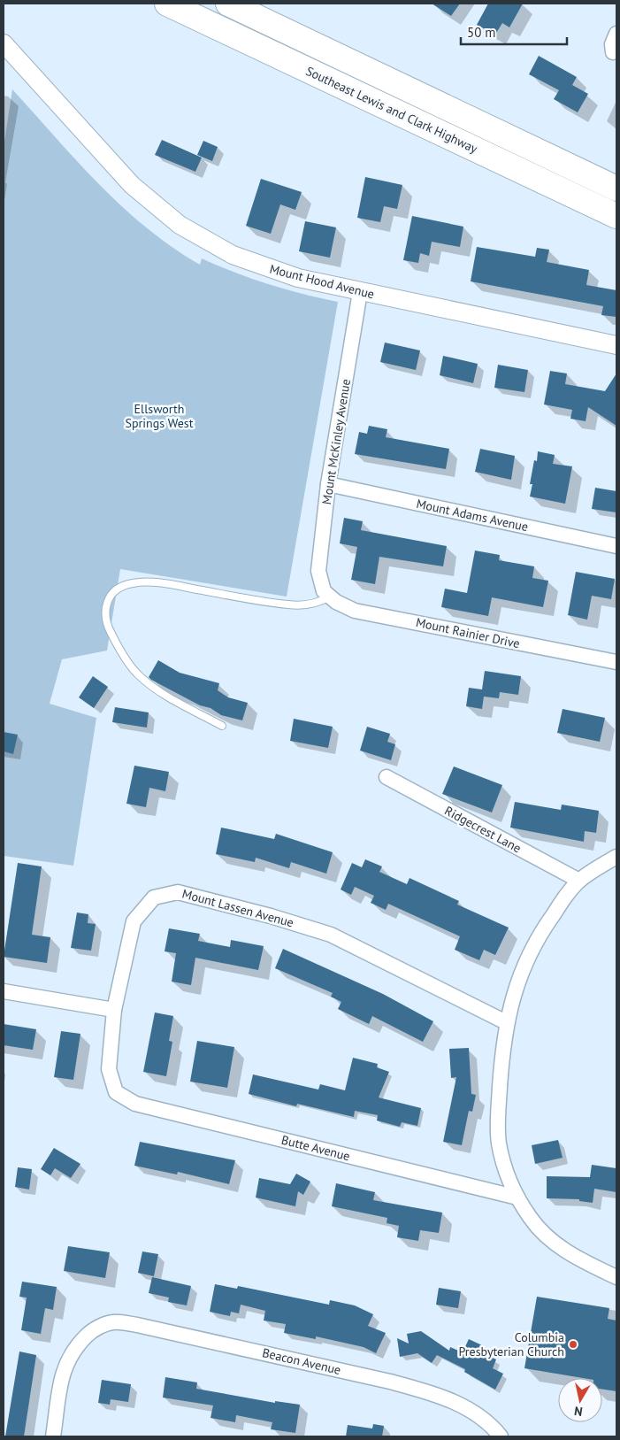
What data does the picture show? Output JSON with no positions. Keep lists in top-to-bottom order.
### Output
{
  "streets": {
    "highway": ["Southeast Lewis and Clark Highway"],
    "street": [
      "Mount Hood Avenue",
      "Mount McKinley Avenue",
      "Mount Adams Avenue",
      "Mount Rainier Drive",
      "Ridgecrest Lane",
      "Mount Lassen Avenue",
      "Butte Avenue",
      "Beacon Avenue"
    ]
  },
  "crossings": [
    ["Mount Hood Avenue", "Mount McKinley Avenue"],
    ["Mount McKinley Avenue", "Mount Adams Avenue"],
    ["Mount McKinley Avenue", "Mount Rainier Drive"],
    ["Mount Lassen Avenue", "Butte Avenue"]
  ],
  "parks": ["Ellsworth Springs West"],
  "places": ["Columbia Presbyterian Church"],
  "scale_bar": "50 m",
  "north": "bottom"
}
